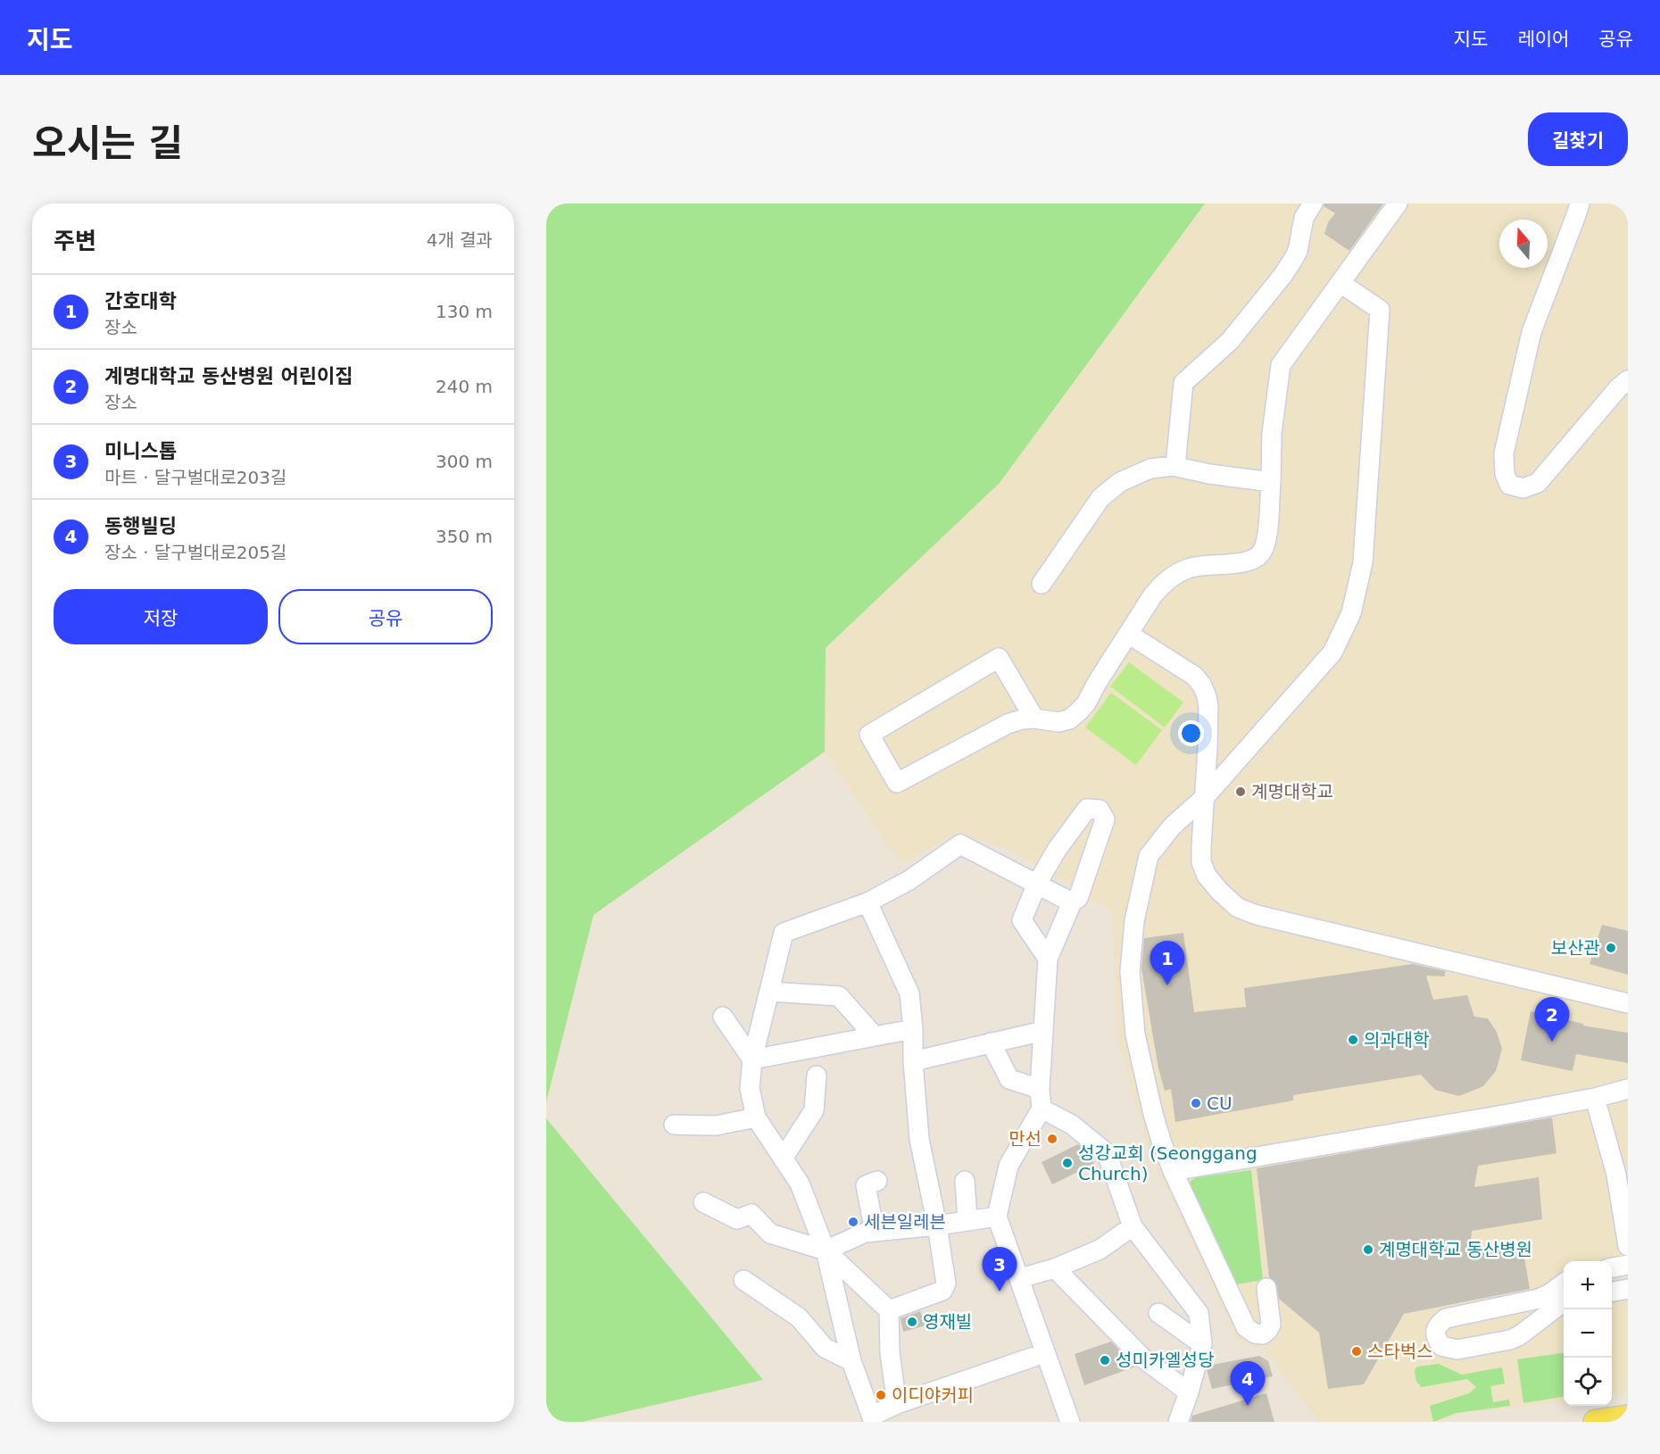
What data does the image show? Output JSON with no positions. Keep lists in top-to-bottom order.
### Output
{
  "places": [
    "계명대학교",
    "보산관",
    "의과대학",
    "CU",
    "만선",
    "성강교회 (Seonggang Church)",
    "세븐일레븐",
    "계명대학교 동산병원",
    "영재빌",
    "스타벅스",
    "성미카엘성당",
    "이디야커피"
  ],
  "north": "top",
  "page": {
    "header": "지도",
    "nav": ["지도", "레이어", "공유"],
    "title": "오시는 길",
    "buttons": [
      "길찾기",
      ["저장", "공유"]
    ],
    "heading": ["주변", "4개 결과"],
    "list": [
      {
        "mark": "1",
        "name": "간호대학",
        "note": "장소",
        "value": "130 m"
      },
      {
        "mark": "2",
        "name": "계명대학교 동산병원 어린이집",
        "note": "장소",
        "value": "240 m"
      },
      {
        "mark": "3",
        "name": "미니스톱",
        "note": "마트 · 달구벌대로203길",
        "value": "300 m"
      },
      {
        "mark": "4",
        "name": "동행빌딩",
        "note": "장소 · 달구벌대로205길",
        "value": "350 m"
      }
    ],
    "pins": [
      "1",
      "2",
      "3",
      "4"
    ],
    "map_buttons": ["+", "−"]
  }
}
